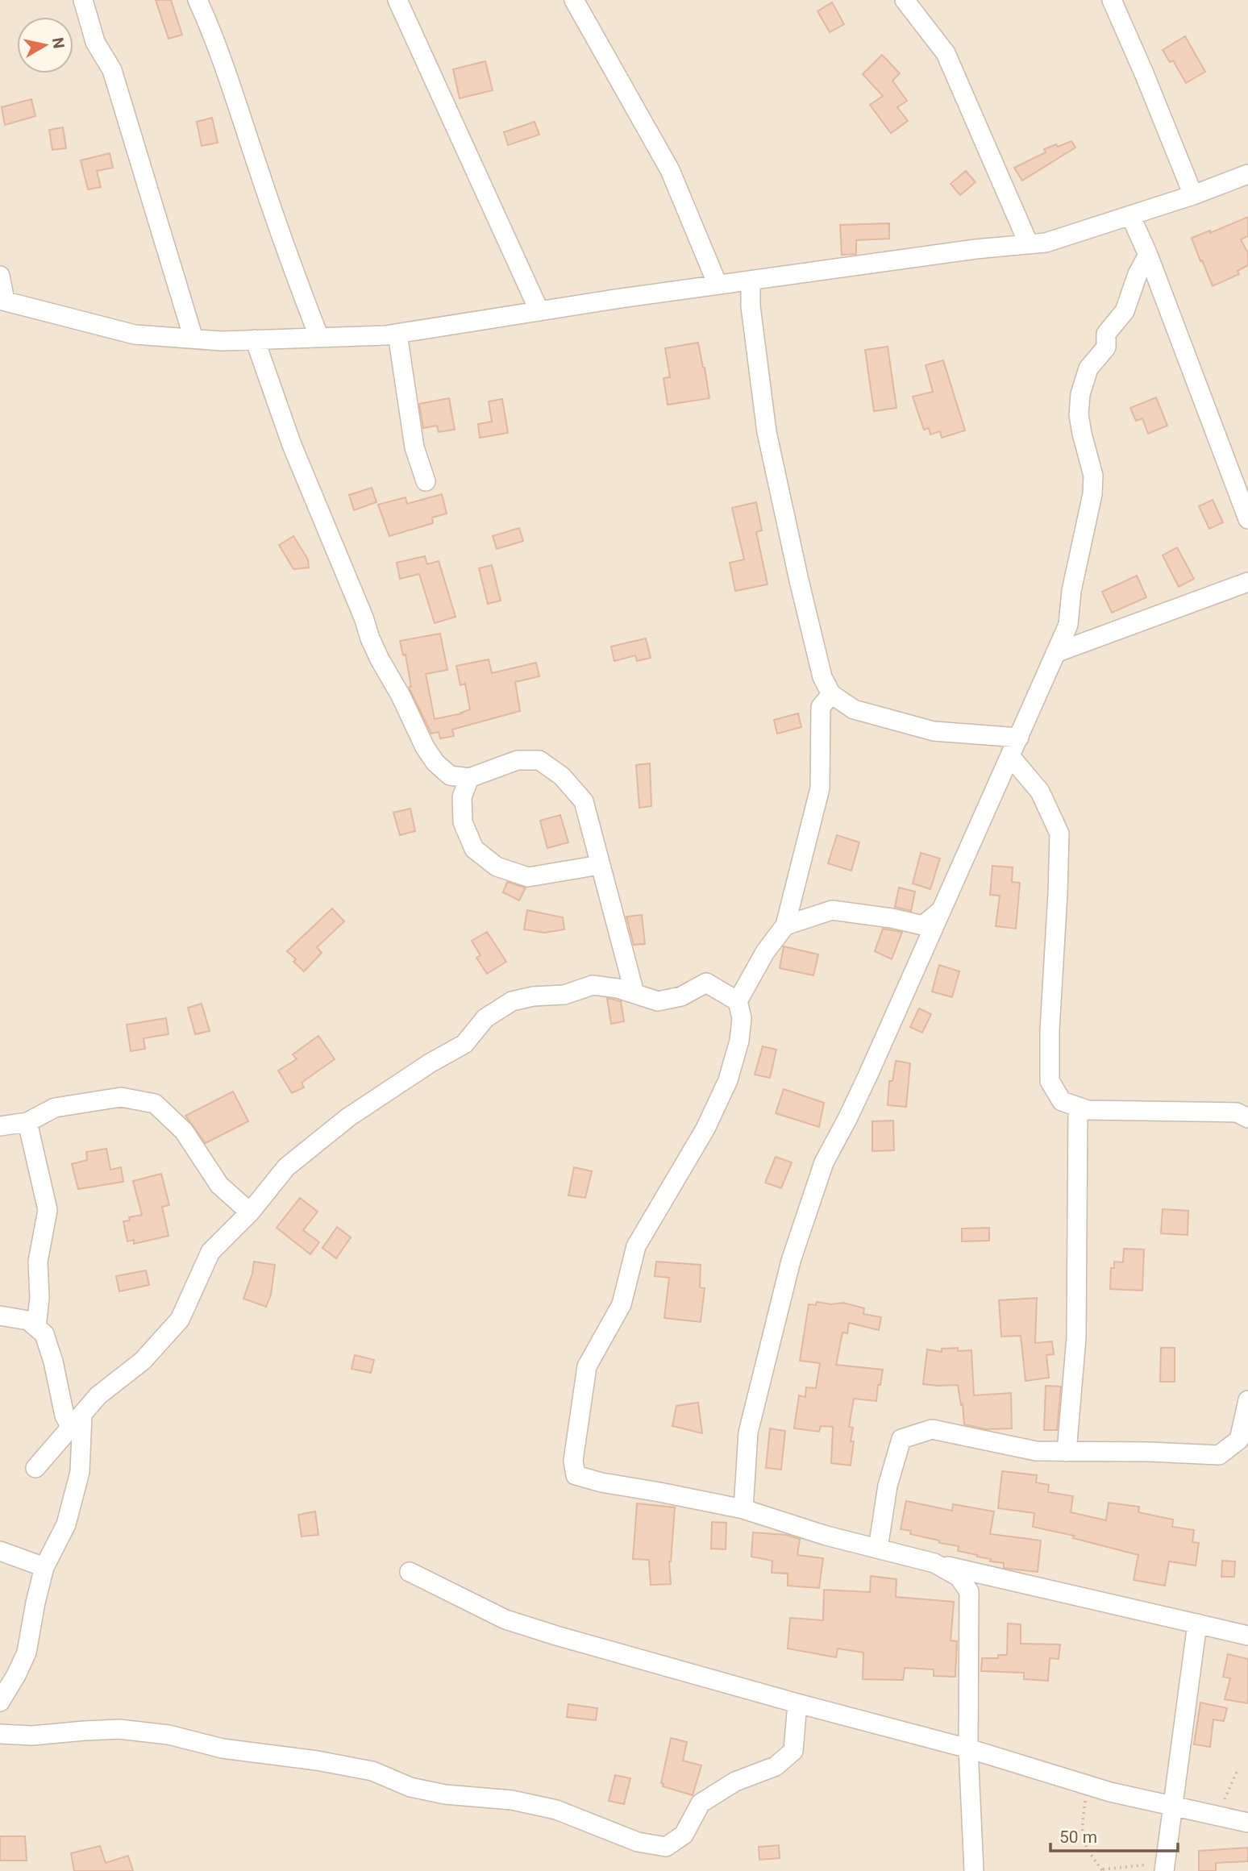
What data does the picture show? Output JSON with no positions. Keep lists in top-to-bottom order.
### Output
{
  "scale_bar": "50 m",
  "north": "right"
}
